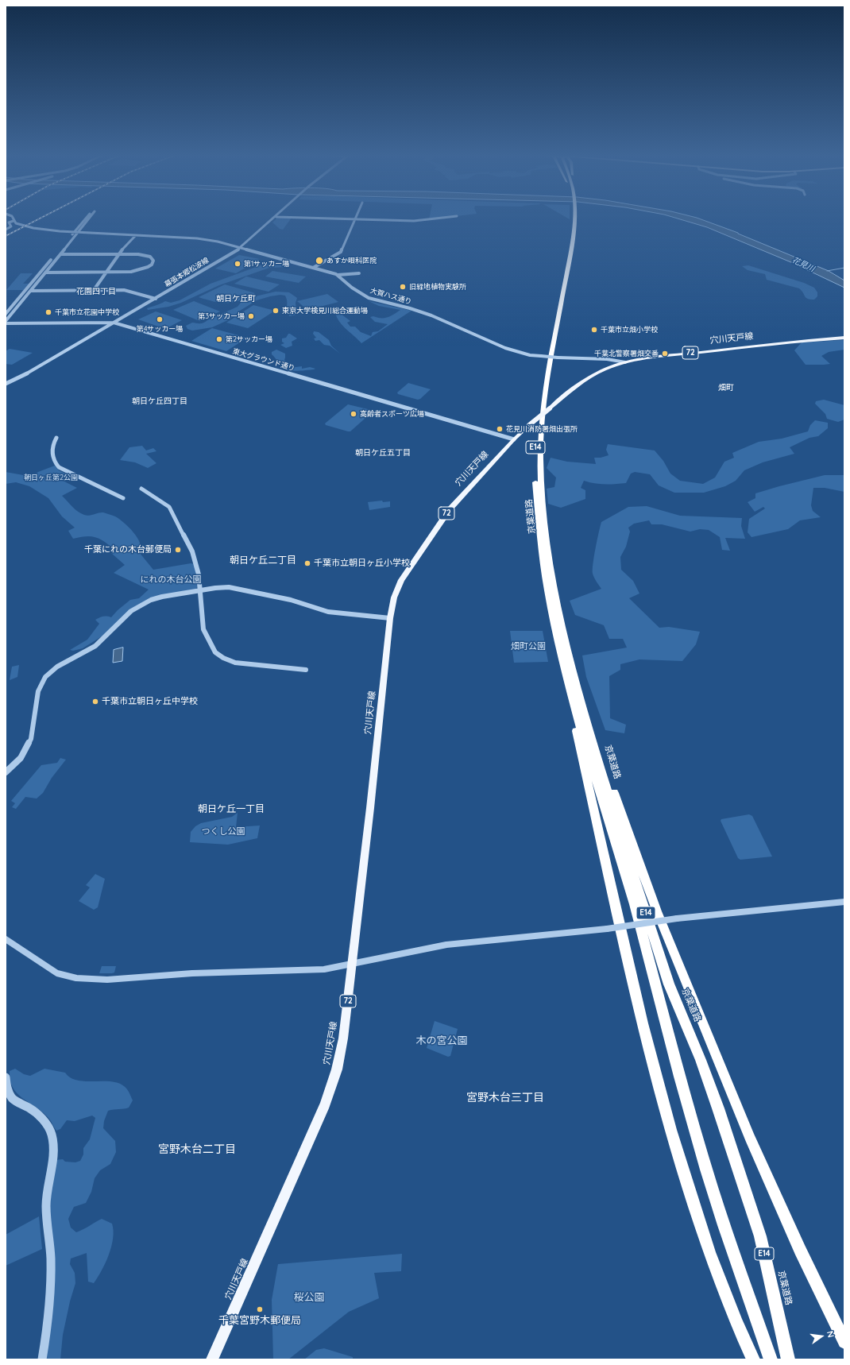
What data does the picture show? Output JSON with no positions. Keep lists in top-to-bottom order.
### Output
{
  "streets": {
    "highway": ["E14", "京葉道路"],
    "main road": ["穴川天戸線", "72"],
    "street": ["幕張本郷松波線", "大賀ハス通り", "東大グラウンド通り"]
  },
  "crossings": [
    ["幕張本郷松波線", "大賀ハス通り"],
    ["幕張本郷松波線", "東大グラウンド通り"],
    ["大賀ハス通り", "穴川天戸線"],
    ["穴川天戸線", "東大グラウンド通り"]
  ],
  "districts": [
    "花園四丁目",
    "朝日ケ丘町",
    "畑町",
    "朝日ケ丘四丁目",
    "朝日ケ丘五丁目",
    "朝日ケ丘二丁目",
    "朝日ケ丘一丁目",
    "宮野木台三丁目",
    "宮野木台二丁目"
  ],
  "water": ["花見川"],
  "parks": [
    "朝日ヶ丘第2公園",
    "にれの木台公園",
    "畑町公園",
    "つくし公園",
    "木の宮公園",
    "桜公園"
  ],
  "places": [
    "あすか眼科医院",
    "第1サッカー場",
    "旧緑地植物実験所",
    "東京大学検見川総合運動場",
    "千葉市立花園中学校",
    "第3サッカー場",
    "第4サッカー場",
    "千葉市立畑小学校",
    "第2サッカー場",
    "千葉北警察署畑交番",
    "高齢者スポーツ広場",
    "花見川消防署畑出張所",
    "千葉にれの木台郵便局",
    "千葉市立朝日ヶ丘小学校",
    "千葉市立朝日ヶ丘中学校",
    "千葉宮野木郵便局"
  ],
  "north": "right"
}
